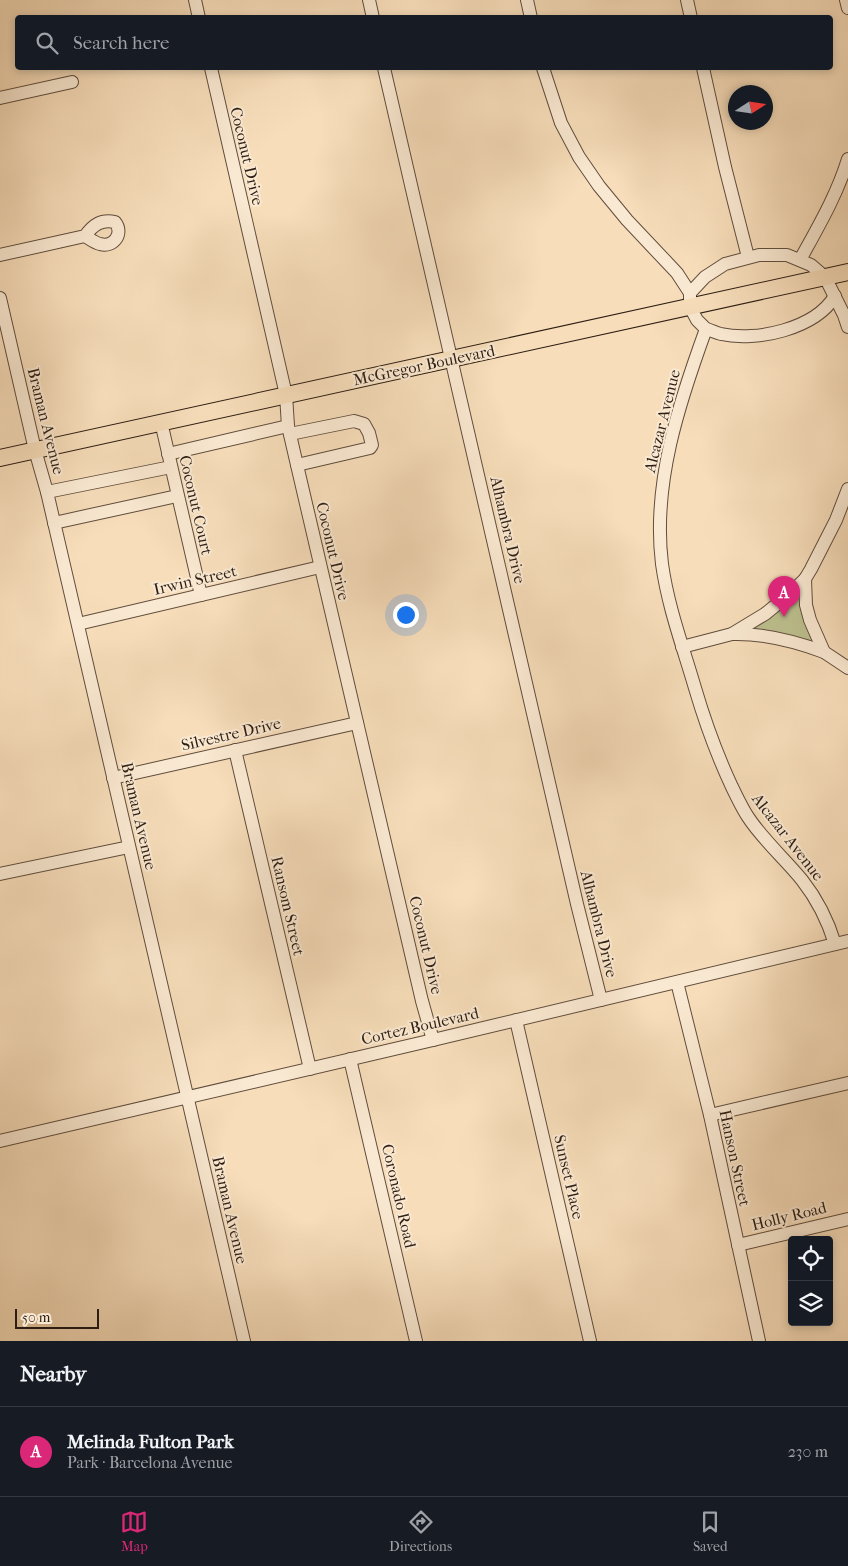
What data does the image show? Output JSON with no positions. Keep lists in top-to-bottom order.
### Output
{
  "streets": {
    "main road": ["McGregor Boulevard"],
    "street": [
      "Coconut Drive",
      "Braman Avenue",
      "Alcazar Avenue",
      "Coconut Court",
      "Alhambra Drive",
      "Irwin Street",
      "Silvestre Drive",
      "Ransom Street",
      "Cortez Boulevard",
      "Hanson Street",
      "Sunset Place",
      "Coronado Road",
      "Holly Road"
    ]
  },
  "crossings": [
    ["Coconut Drive", "McGregor Boulevard"],
    ["Coconut Drive", "Irwin Street"],
    ["Coconut Drive", "Silvestre Drive"],
    ["Coconut Drive", "Cortez Boulevard"],
    ["McGregor Boulevard", "Braman Avenue"],
    ["McGregor Boulevard", "Coconut Court"],
    ["McGregor Boulevard", "Alhambra Drive"],
    ["Braman Avenue", "Irwin Street"],
    ["Braman Avenue", "Silvestre Drive"],
    ["Braman Avenue", "Cortez Boulevard"],
    ["Alcazar Avenue", "Cortez Boulevard"],
    ["Coconut Court", "Irwin Street"],
    ["Alhambra Drive", "Cortez Boulevard"],
    ["Silvestre Drive", "Ransom Street"],
    ["Ransom Street", "Cortez Boulevard"],
    ["Cortez Boulevard", "Hanson Street"],
    ["Cortez Boulevard", "Sunset Place"],
    ["Cortez Boulevard", "Coronado Road"],
    ["Hanson Street", "Holly Road"]
  ],
  "scale_bar": "50 m",
  "north": "right",
  "page": {
    "search": "Search here",
    "pins": "A",
    "scale": "50 m",
    "heading": "Nearby",
    "list": [
      {
        "mark": "A",
        "name": "Melinda Fulton Park",
        "note": "Park · Barcelona Avenue",
        "value": "230 m"
      }
    ],
    "nav": ["Map", "Directions", "Saved"]
  }
}
